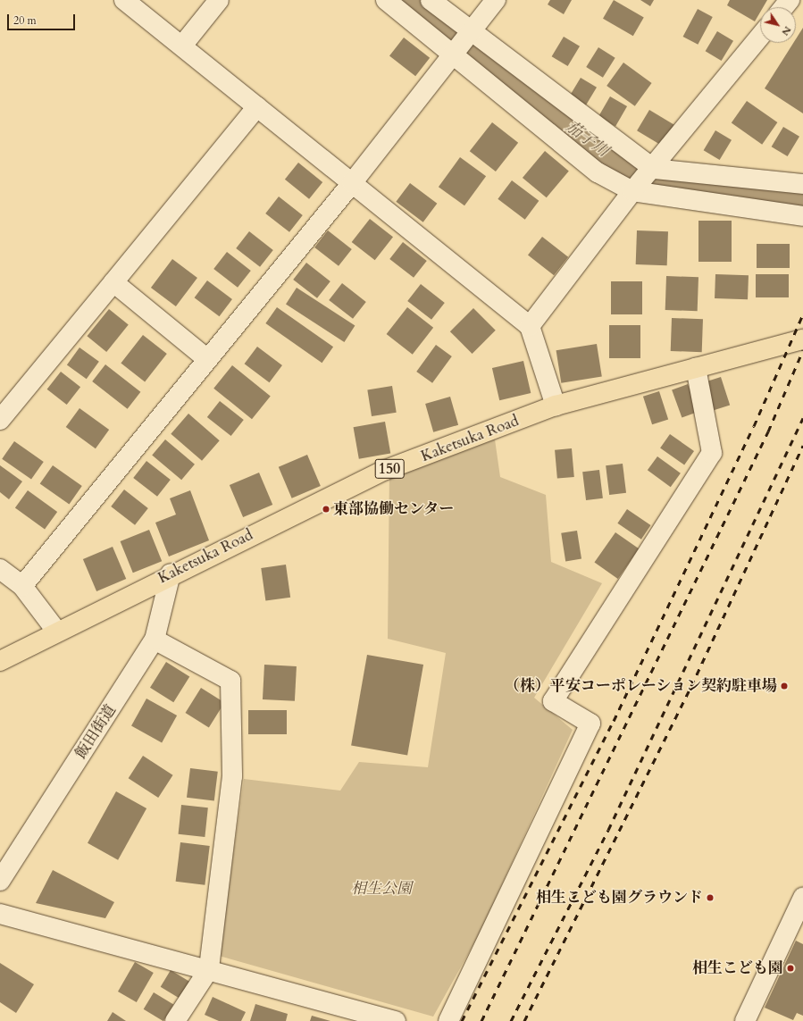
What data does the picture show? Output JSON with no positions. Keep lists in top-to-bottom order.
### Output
{
  "streets": {
    "highway": ["Kaketsuka Road", "150"],
    "street": ["飯田街道"]
  },
  "crossings": [
    ["Kaketsuka Road", "飯田街道"]
  ],
  "water": ["茄子川"],
  "parks": ["相生公園"],
  "places": [
    "東部協働センター",
    "（株）平安コーポレーション契約駐車場",
    "相生こども園グラウンド",
    "相生こども園"
  ],
  "scale_bar": "20 m",
  "north": "bottom right"
}
